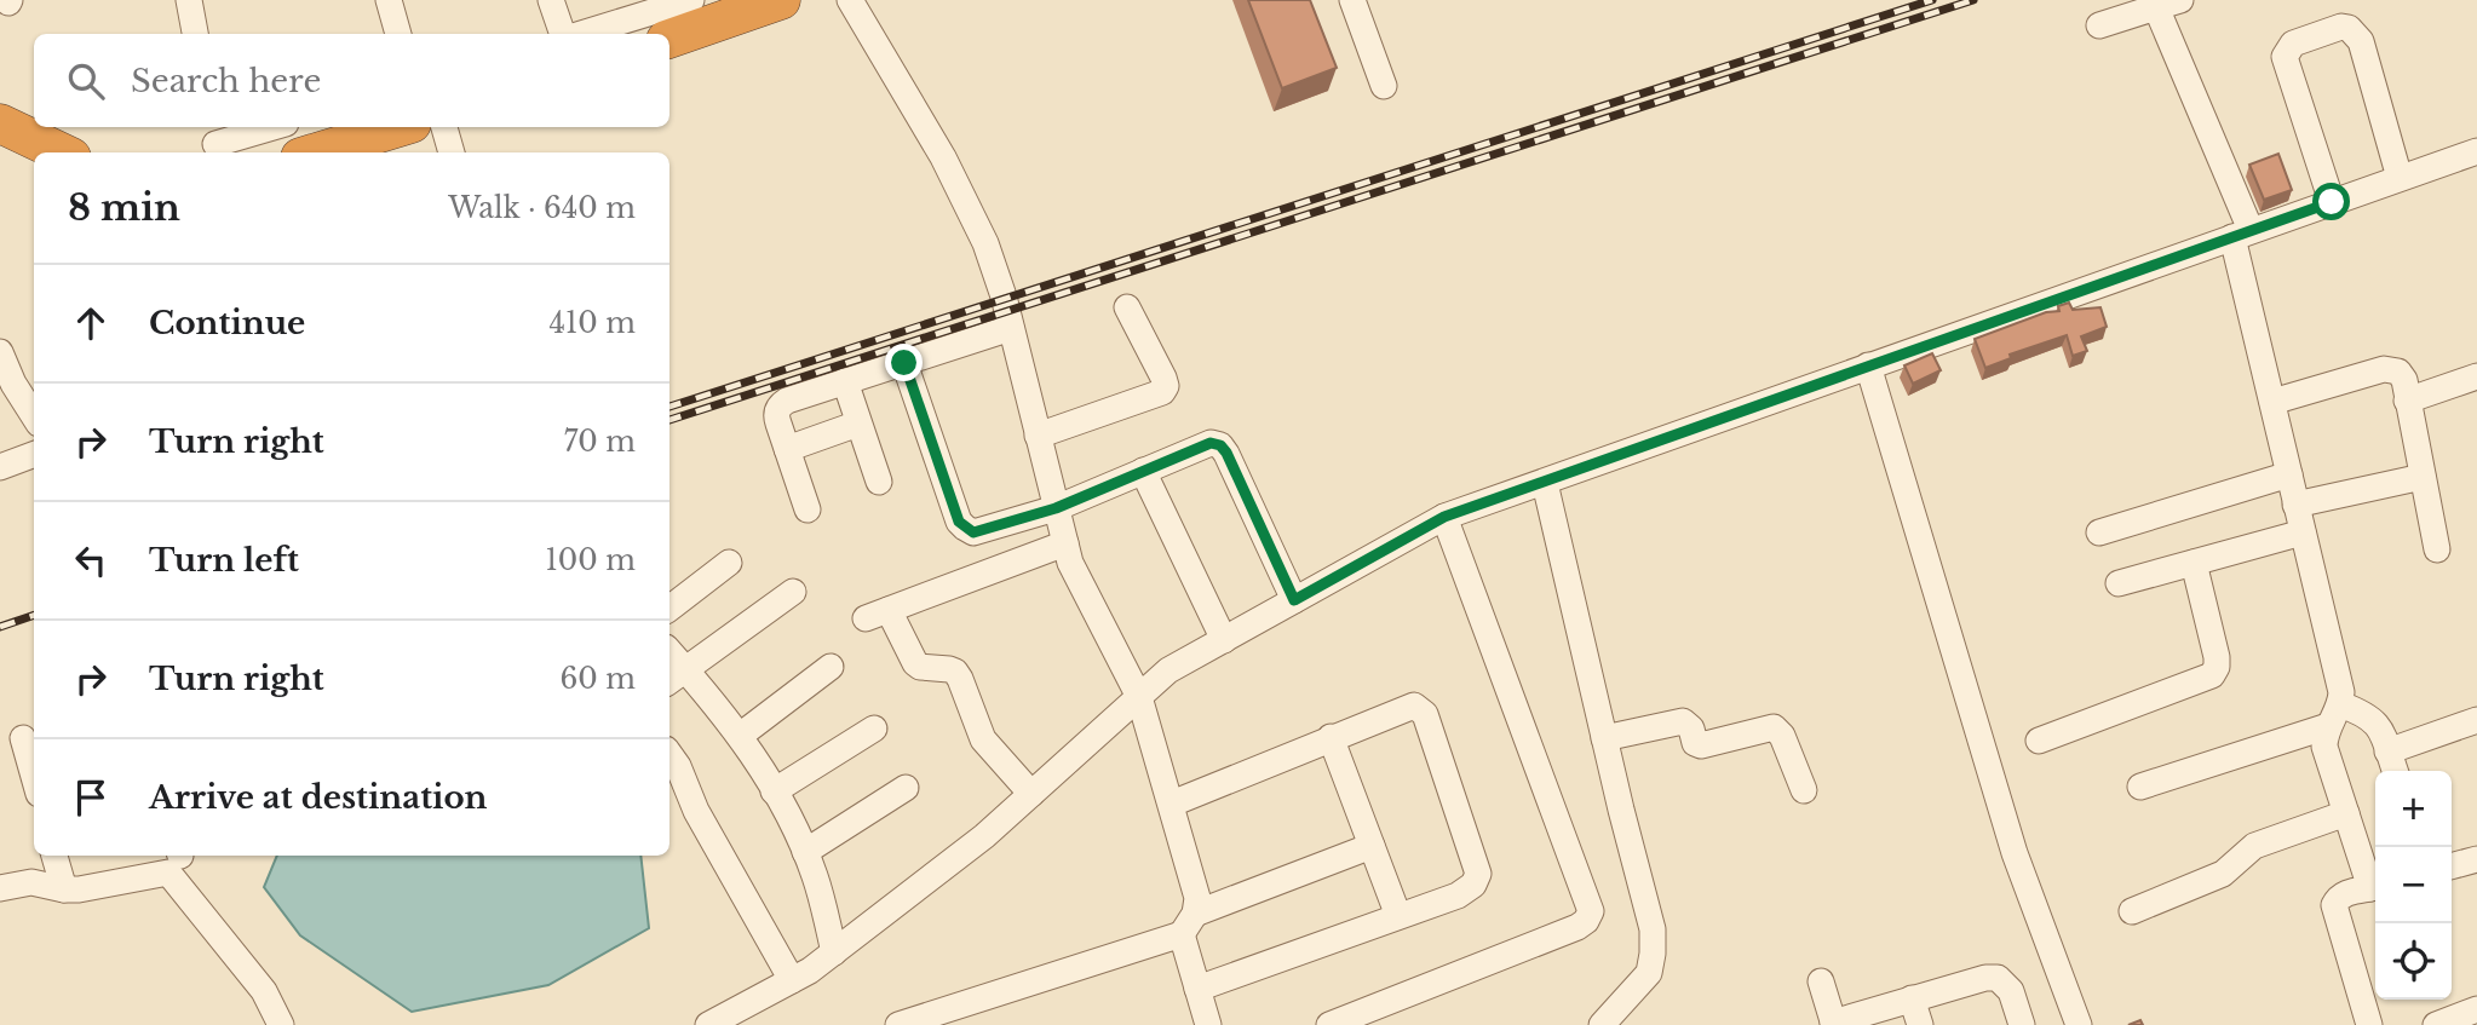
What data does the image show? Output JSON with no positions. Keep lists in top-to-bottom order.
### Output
{
  "page": {
    "search": "Search here",
    "heading": ["8 min", "Walk · 640 m"],
    "list": [
      ["Continue", "410 m"],
      ["Turn right", "70 m"],
      ["Turn left", "100 m"],
      ["Turn right", "60 m"],
      "Arrive at destination"
    ],
    "map_buttons": ["+", "−"]
  }
}
